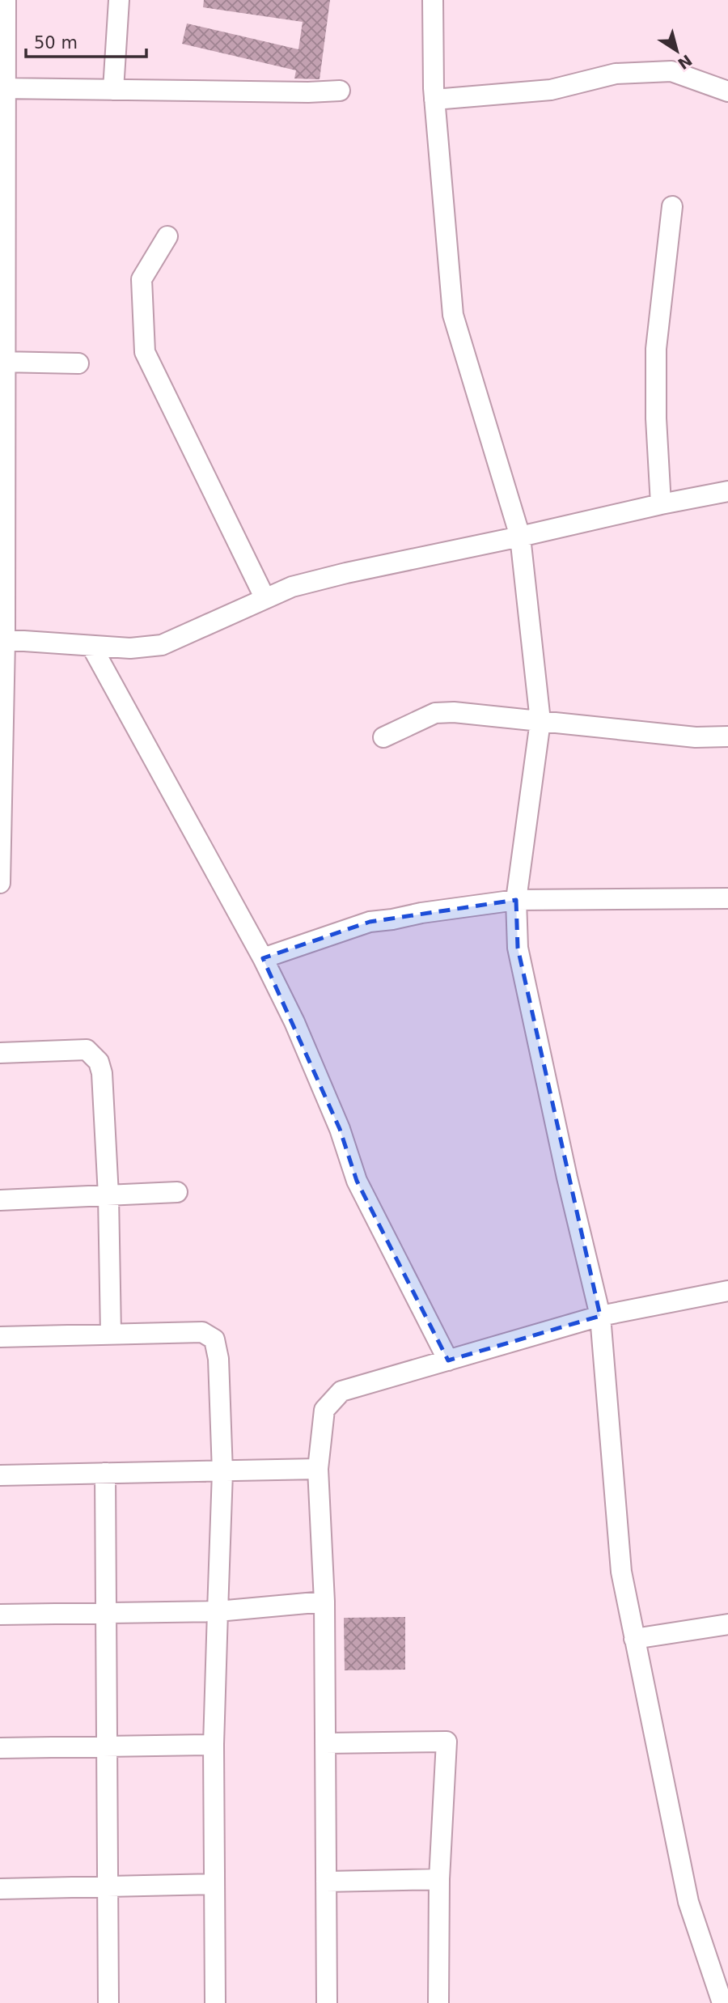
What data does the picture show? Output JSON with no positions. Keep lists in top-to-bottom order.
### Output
{
  "scale_bar": "50 m",
  "north": "bottom right"
}
